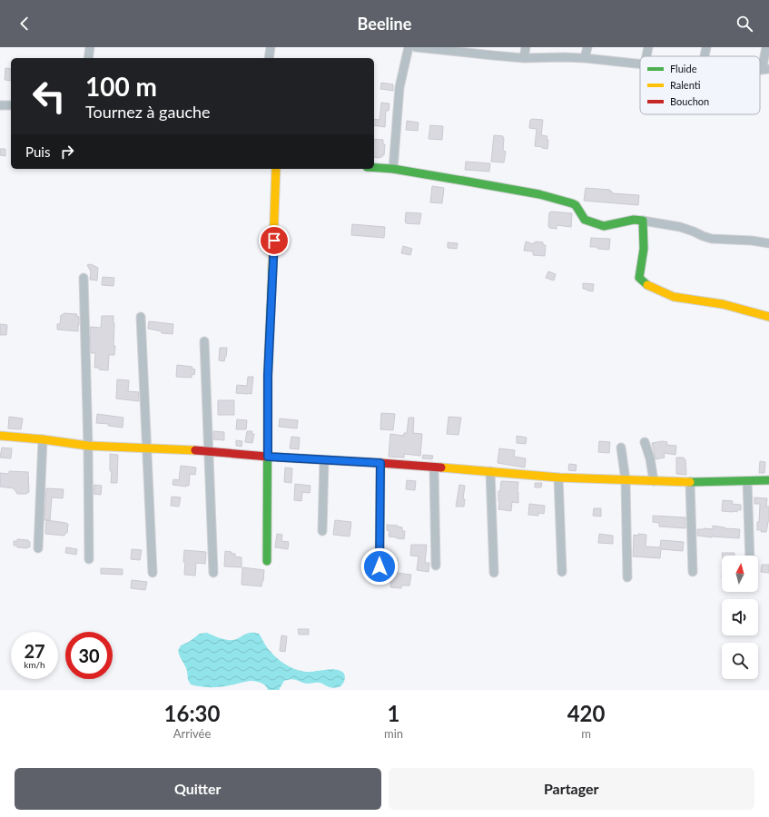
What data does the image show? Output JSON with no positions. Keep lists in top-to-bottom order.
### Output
{
  "legend": ["Fluide", "Ralenti", "Bouchon"],
  "north": "top",
  "page": {
    "header": "Beeline",
    "turn": ["100 m", "Tournez à gauche"],
    "then": "Puis",
    "speed": "27 km/h",
    "limit": "30",
    "eta": [
      "16:30",
      "Arrivée",
      "1",
      "min",
      "420",
      "m"
    ],
    "buttons": ["Quitter", "Partager"]
  }
}
